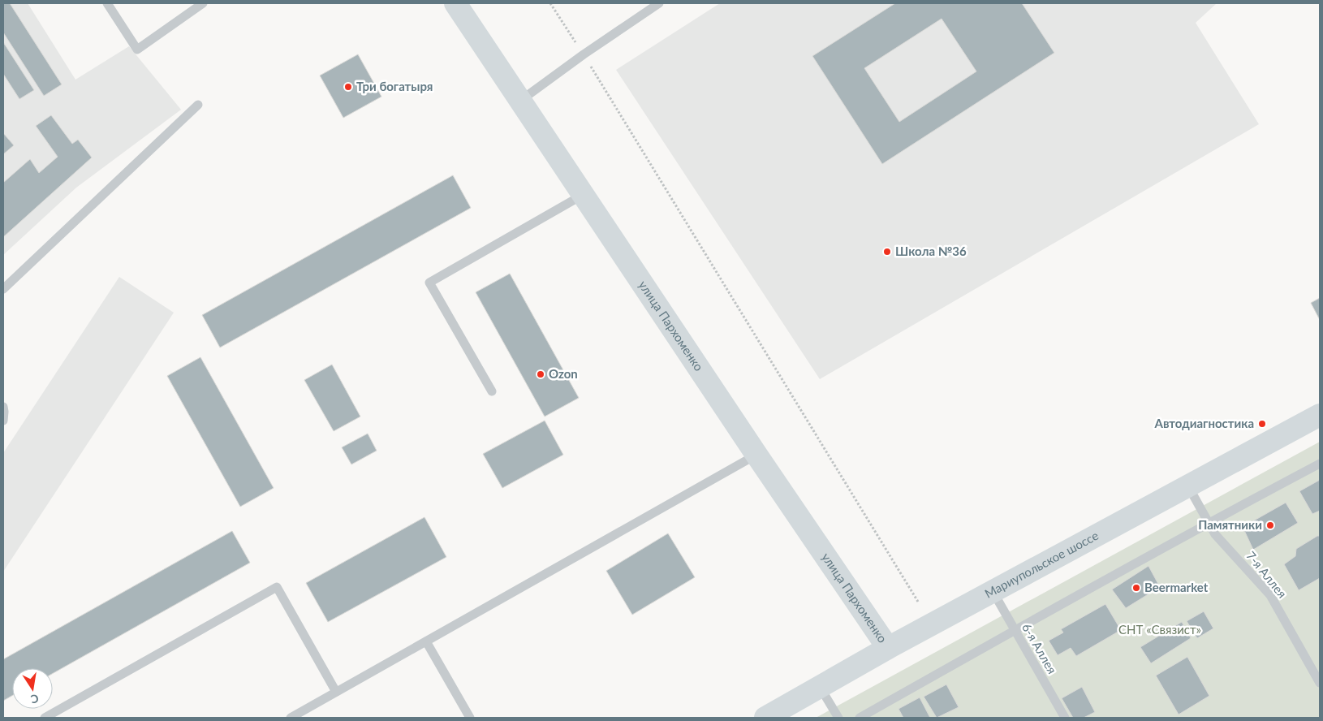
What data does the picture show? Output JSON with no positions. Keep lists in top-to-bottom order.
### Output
{
  "streets": {
    "street": ["улица Пархоменко", "Мариупольское шоссе"],
    "lane": ["7-я Аллея", "6-я Аллея"]
  },
  "crossings": [
    ["улица Пархоменко", "Мариупольское шоссе"],
    ["Мариупольское шоссе", "7-я Аллея"],
    ["Мариупольское шоссе", "6-я Аллея"]
  ],
  "parks": ["СНТ «Связист»"],
  "places": [
    "Три богатыря",
    "Школа №36",
    "Ozon",
    "Автодиагностика",
    "Памятники",
    "Beermarket"
  ],
  "north": "bottom"
}
